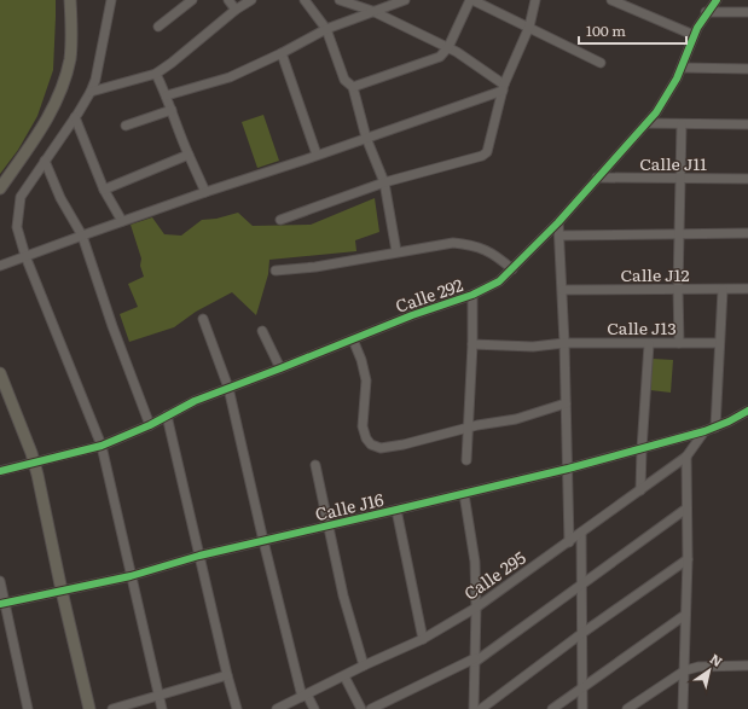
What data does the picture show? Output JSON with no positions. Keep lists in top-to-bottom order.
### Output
{
  "streets": {
    "street": [
      "Calle J11",
      "Calle J12",
      "Calle 292",
      "Calle J13",
      "Calle J16",
      "Calle 295"
    ]
  },
  "crossings": [
    ["Calle J11", "Calle 292"],
    ["Calle J16", "Calle 295"]
  ],
  "scale_bar": "100 m",
  "north": "top right"
}
